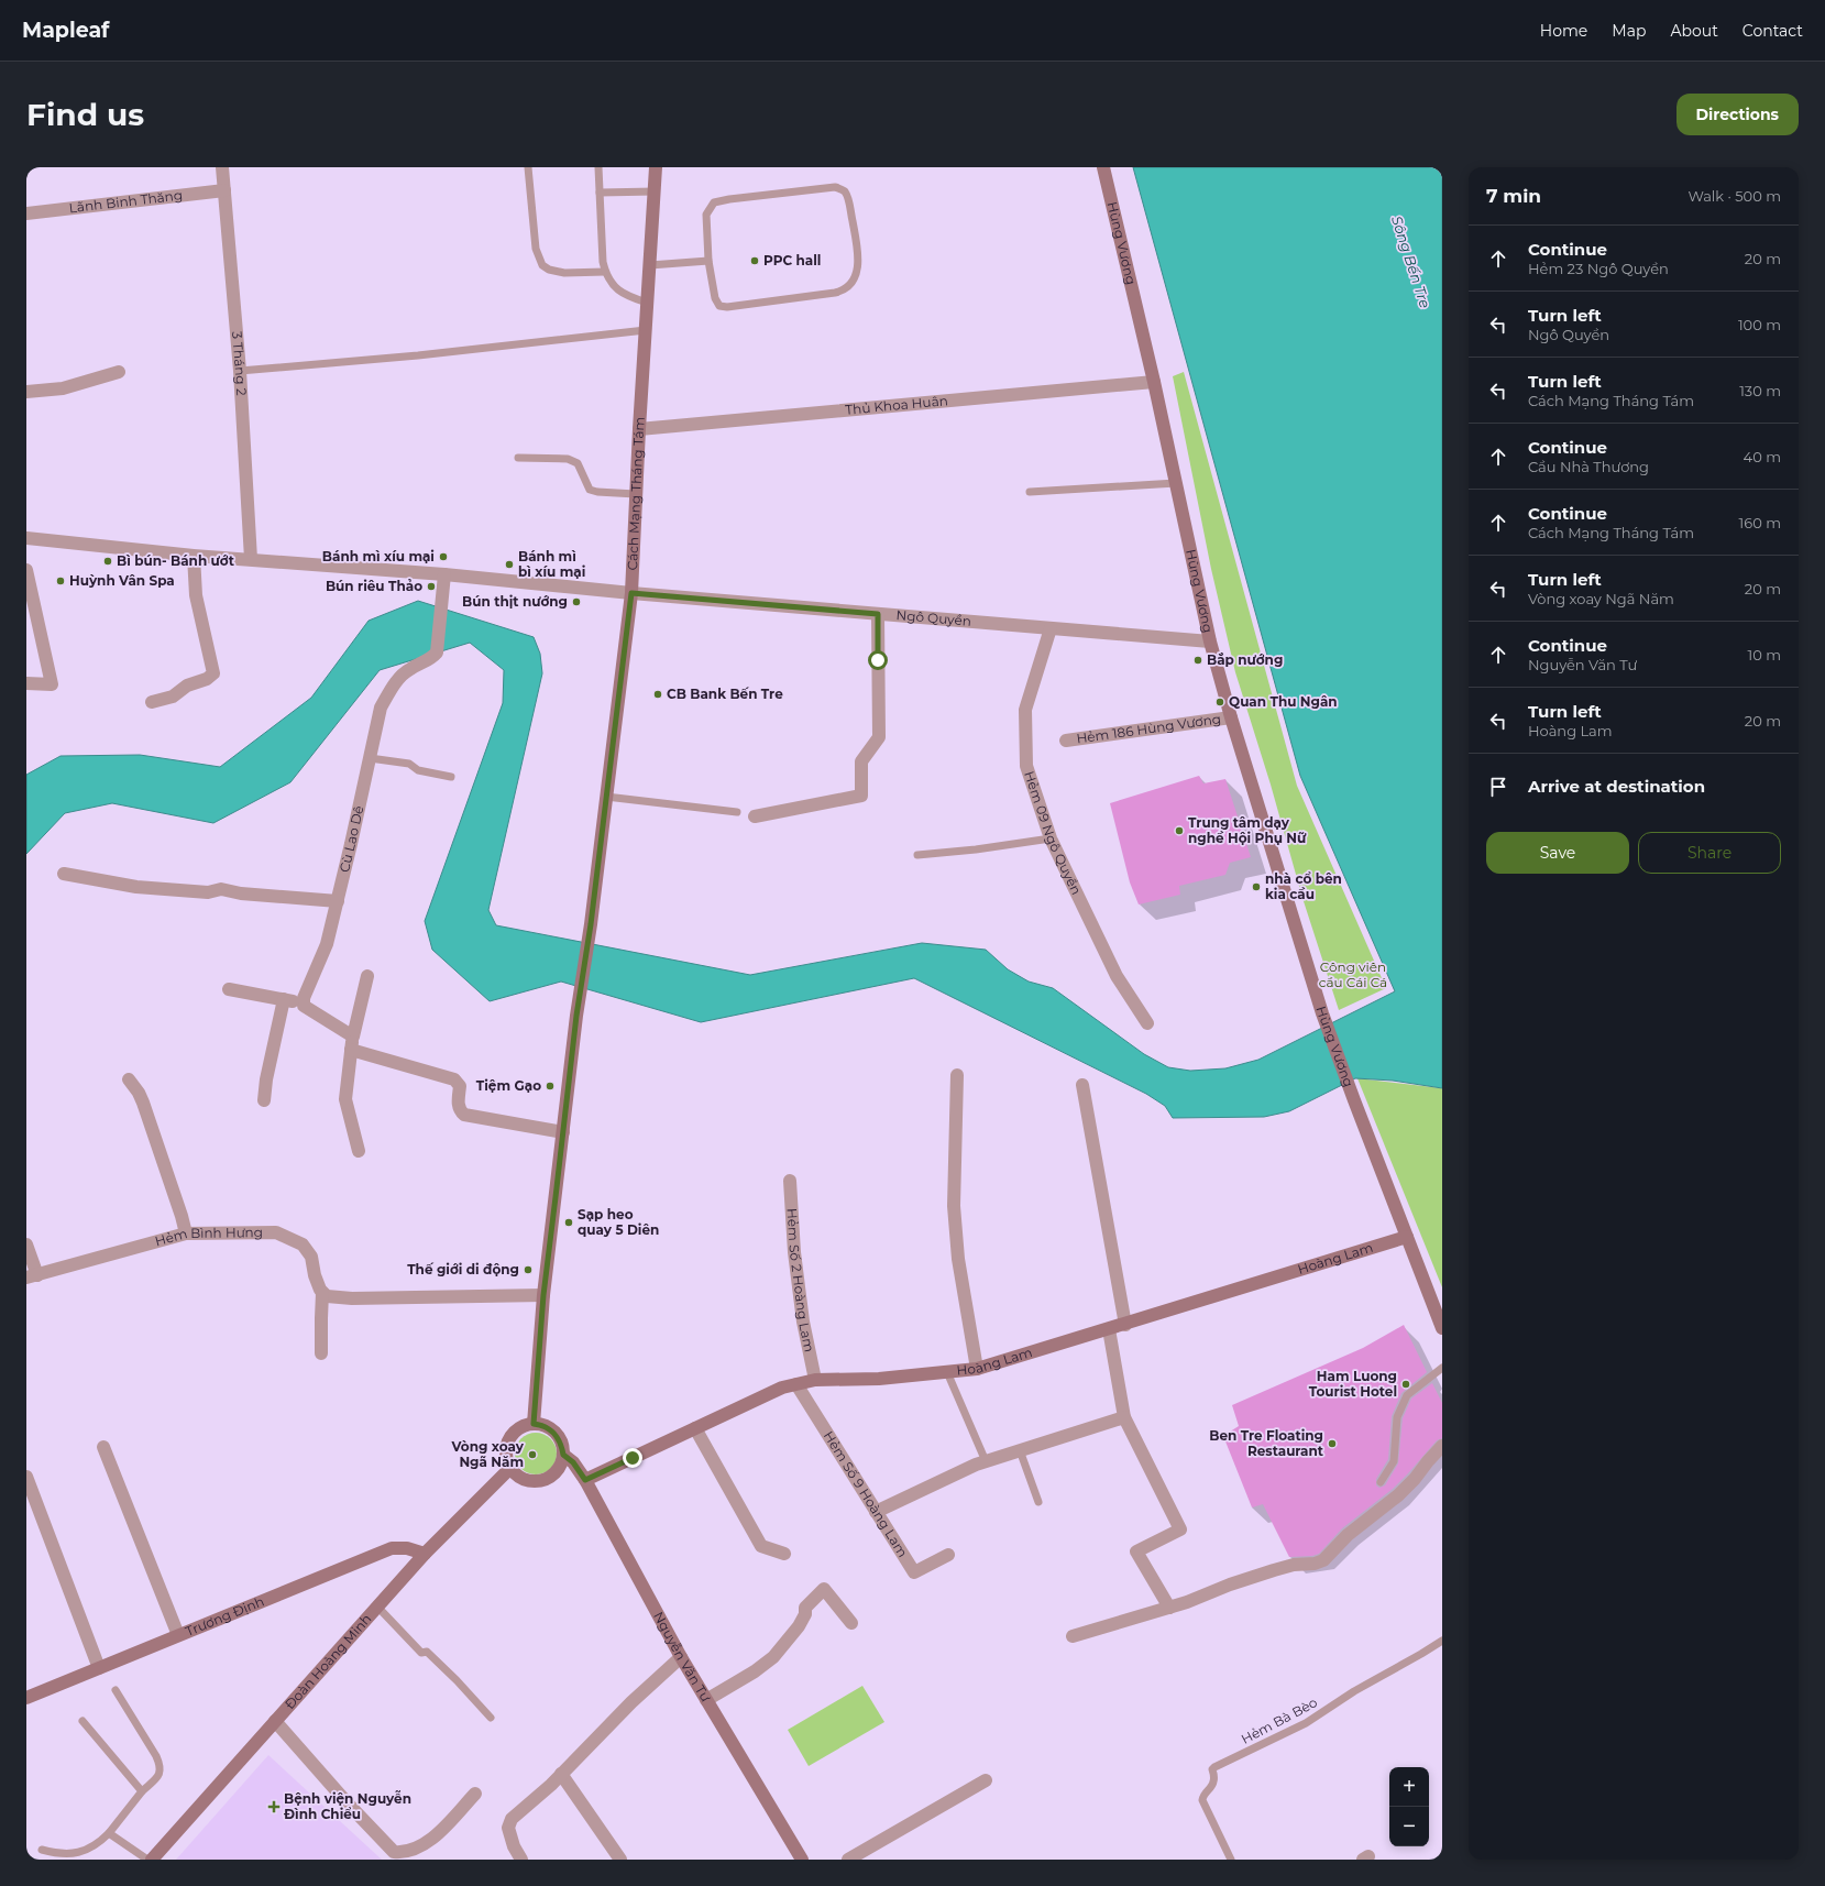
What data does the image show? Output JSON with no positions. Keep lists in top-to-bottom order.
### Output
{
  "streets": {
    "street": [
      "Lãnh Binh Thăng",
      "Hùng Vương",
      "3 Tháng 2",
      "Thủ Khoa Huân",
      "Cách Mạng Tháng Tám",
      "Ngô Quyền",
      "Hẻm 186 Hùng Vương",
      "Hẻm 09 Ngô Quyền",
      "Cù Lao Dê",
      "Hẻm Bình Hưng",
      "Hoàng Lam",
      "Hẻm Số 2 Hoàng Lam",
      "Hẻm Số 9 Hoàng Lam",
      "Trương Định",
      "Nguyễn Văn Tư",
      "Đoàn Hoàng Minh"
    ],
    "lane": ["Hẻm Bà Bèo"]
  },
  "crossings": [
    ["Lãnh Binh Thăng", "3 Tháng 2"],
    ["Hùng Vương", "Thủ Khoa Huân"],
    ["Hùng Vương", "Ngô Quyền"],
    ["Hùng Vương", "Hẻm 186 Hùng Vương"],
    ["Hùng Vương", "Hoàng Lam"],
    ["3 Tháng 2", "Ngô Quyền"],
    ["Thủ Khoa Huân", "Cách Mạng Tháng Tám"],
    ["Cách Mạng Tháng Tám", "Ngô Quyền"],
    ["Ngô Quyền", "Hẻm 09 Ngô Quyền"],
    ["Ngô Quyền", "Cù Lao Dê"],
    ["Hoàng Lam", "Hẻm Số 2 Hoàng Lam"],
    ["Hoàng Lam", "Hẻm Số 9 Hoàng Lam"],
    ["Hoàng Lam", "Nguyễn Văn Tư"],
    ["Trương Định", "Đoàn Hoàng Minh"],
    ["Nguyễn Văn Tư", "Đoàn Hoàng Minh"]
  ],
  "water": ["Sông Bến Tre"],
  "parks": ["Công viên cầu Cái Cá"],
  "places": {
    "other": [
      "PPC hall",
      "Bánh mì xíu mại",
      "Bì bún- Bánh ướt",
      "Bánh mì bì xíu mại",
      "Huỳnh Vân Spa",
      "Bún riêu Thảo",
      "Bún thịt nướng",
      "Bắp nướng",
      "CB Bank Bến Tre",
      "Quan Thu Ngân",
      "Trung tâm dạy nghề Hội Phụ Nữ",
      "nhà cổ bên kia cầu",
      "Tiệm Gạo",
      "Sạp heo quay 5 Diên",
      "Thế giới di động",
      "Ham Luong Tourist Hotel",
      "Ben Tre Floating Restaurant",
      "Vòng xoay Ngã Năm"
    ],
    "health": ["Bệnh viện Nguyễn Đình Chiểu"]
  },
  "page": {
    "header": "Mapleaf",
    "nav": [
      "Home",
      "Map",
      "About",
      "Contact"
    ],
    "buttons": [
      "Directions",
      ["Save", "Share"]
    ],
    "title": "Find us",
    "heading": ["7 min", "Walk · 500 m"],
    "list": [
      ["Continue", "Hẻm 23 Ngô Quyền", "20 m"],
      ["Turn left", "Ngô Quyền", "100 m"],
      ["Turn left", "Cách Mạng Tháng Tám", "130 m"],
      ["Continue", "Cầu Nhà Thương", "40 m"],
      ["Continue", "Cách Mạng Tháng Tám", "160 m"],
      ["Turn left", "Vòng xoay Ngã Năm", "20 m"],
      ["Continue", "Nguyễn Văn Tư", "10 m"],
      ["Turn left", "Hoàng Lam", "20 m"],
      "Arrive at destination"
    ],
    "map_buttons": ["+", "−"]
  }
}
